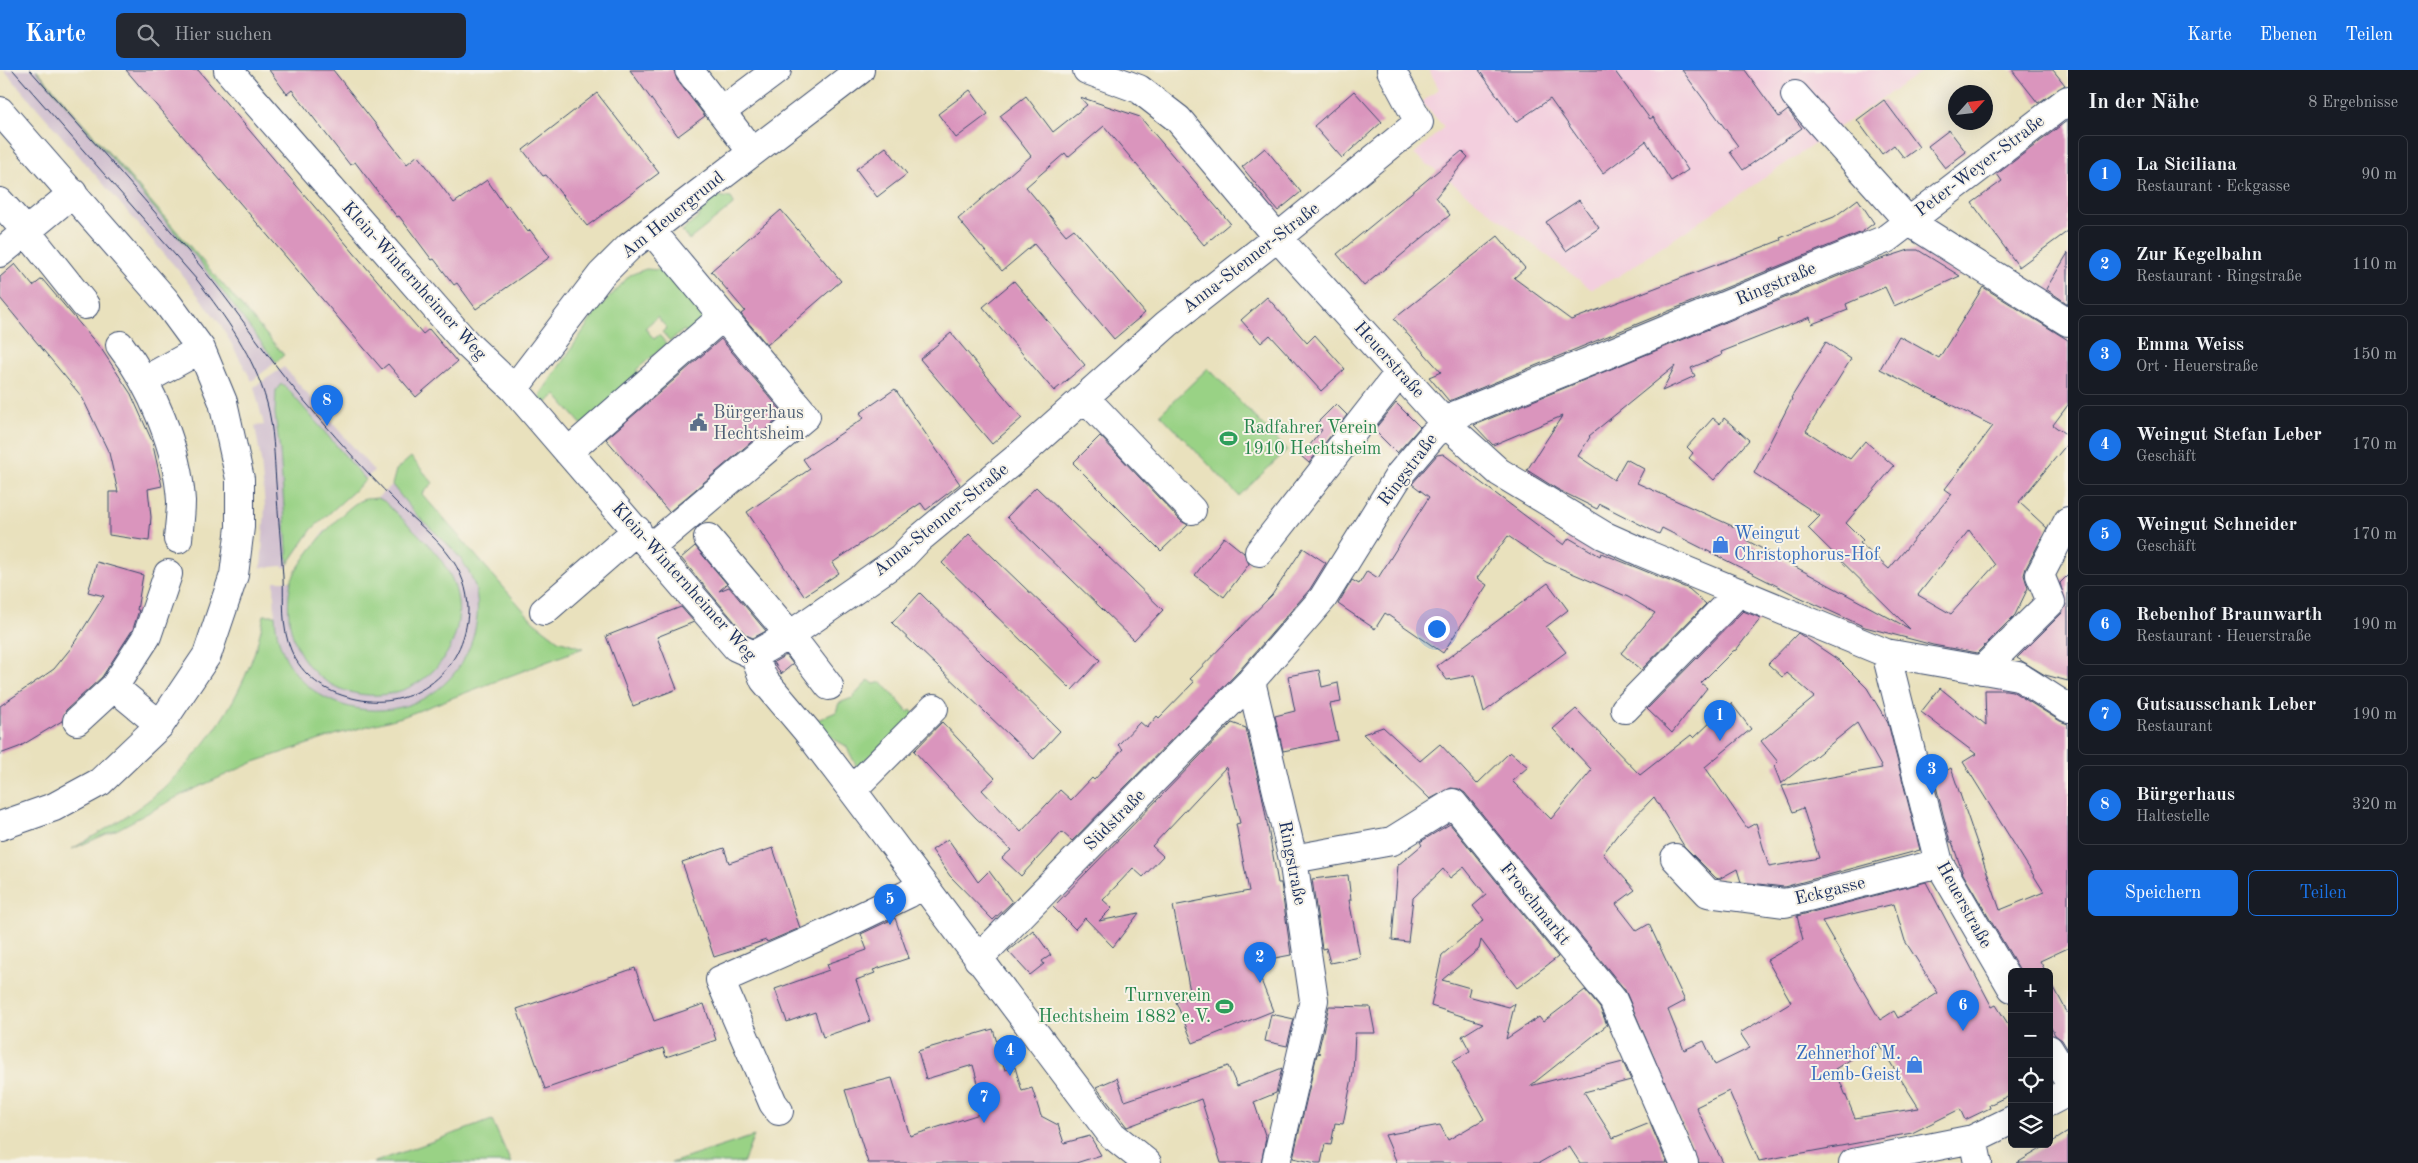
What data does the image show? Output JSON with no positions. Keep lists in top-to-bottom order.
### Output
{
  "streets": {
    "street": [
      "Peter-Weyer-Straße",
      "Am Heuergrund",
      "Anna-Stenner-Straße",
      "Klein-Winternheimer Weg",
      "Ringstraße",
      "Heuerstraße",
      "Südstraße",
      "Eckgasse",
      "Froschmarkt"
    ]
  },
  "crossings": [
    ["Peter-Weyer-Straße", "Ringstraße"],
    ["Am Heuergrund", "Klein-Winternheimer Weg"],
    ["Anna-Stenner-Straße", "Klein-Winternheimer Weg"],
    ["Anna-Stenner-Straße", "Heuerstraße"],
    ["Klein-Winternheimer Weg", "Südstraße"],
    ["Ringstraße", "Heuerstraße"],
    ["Ringstraße", "Südstraße"],
    ["Ringstraße", "Froschmarkt"],
    ["Heuerstraße", "Eckgasse"]
  ],
  "places": {
    "public building": ["Bürgerhaus Hechtsheim"],
    "sports": ["Radfahrer Verein 1910 Hechtsheim", "Turnverein Hechtsheim 1882 e.V."],
    "shop": ["Weingut Christophorus-Hof", "Zehnerhof M. Lemb-Geist"]
  },
  "north": "top right",
  "page": {
    "header": "Karte",
    "search": "Hier suchen",
    "nav": ["Karte", "Ebenen", "Teilen"],
    "heading": ["In der Nähe", "8 Ergebnisse"],
    "list": [
      {
        "mark": "1",
        "name": "La Siciliana",
        "note": "Restaurant · Eckgasse",
        "value": "90 m"
      },
      {
        "mark": "2",
        "name": "Zur Kegelbahn",
        "note": "Restaurant · Ringstraße",
        "value": "110 m"
      },
      {
        "mark": "3",
        "name": "Emma Weiss",
        "note": "Ort · Heuerstraße",
        "value": "150 m"
      },
      {
        "mark": "4",
        "name": "Weingut Stefan Leber",
        "note": "Geschäft",
        "value": "170 m"
      },
      {
        "mark": "5",
        "name": "Weingut Schneider",
        "note": "Geschäft",
        "value": "170 m"
      },
      {
        "mark": "6",
        "name": "Rebenhof Braunwarth",
        "note": "Restaurant · Heuerstraße",
        "value": "190 m"
      },
      {
        "mark": "7",
        "name": "Gutsausschank Leber",
        "note": "Restaurant",
        "value": "190 m"
      },
      {
        "mark": "8",
        "name": "Bürgerhaus",
        "note": "Haltestelle",
        "value": "320 m"
      }
    ],
    "pins": [
      "8",
      "1",
      "3",
      "5",
      "2",
      "6",
      "4",
      "7"
    ],
    "buttons": ["Speichern", "Teilen"],
    "map_buttons": ["+", "−"]
  }
}
